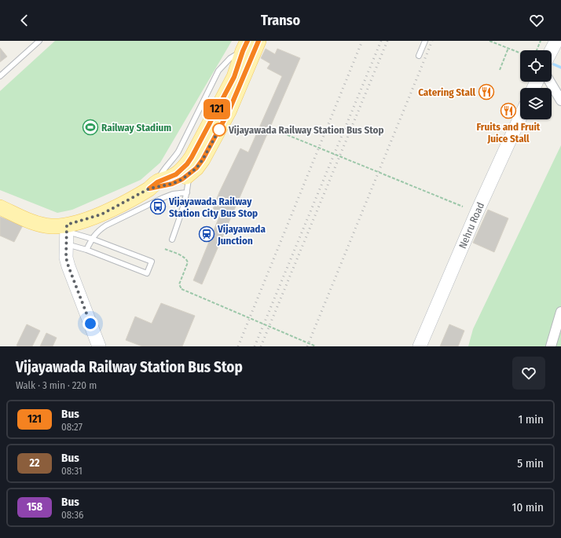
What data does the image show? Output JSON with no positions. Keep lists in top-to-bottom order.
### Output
{
  "streets": {
    "street": ["Nehru Road"]
  },
  "places": {
    "restaurant": ["Catering Stall", "Fruits and Fruit Juice Stall"],
    "sports": ["Railway Stadium"],
    "other": ["Vijayawada Railway Station Bus Stop"],
    "bus stop": ["Vijayawada Railway Station City Bus Stop"],
    "station": ["Vijayawada Junction"]
  },
  "lines": ["bus line 121"],
  "page": {
    "header": "Transo",
    "on_map": "121",
    "heading": ["Vijayawada Railway Station Bus Stop", "Walk · 3 min · 220 m"],
    "list": [
      {
        "mark": "121",
        "name": "Bus",
        "note": "08:27",
        "value": "1 min"
      },
      {
        "mark": "22",
        "name": "Bus",
        "note": "08:31",
        "value": "5 min"
      },
      {
        "mark": "158",
        "name": "Bus",
        "note": "08:36",
        "value": "10 min"
      }
    ]
  }
}
